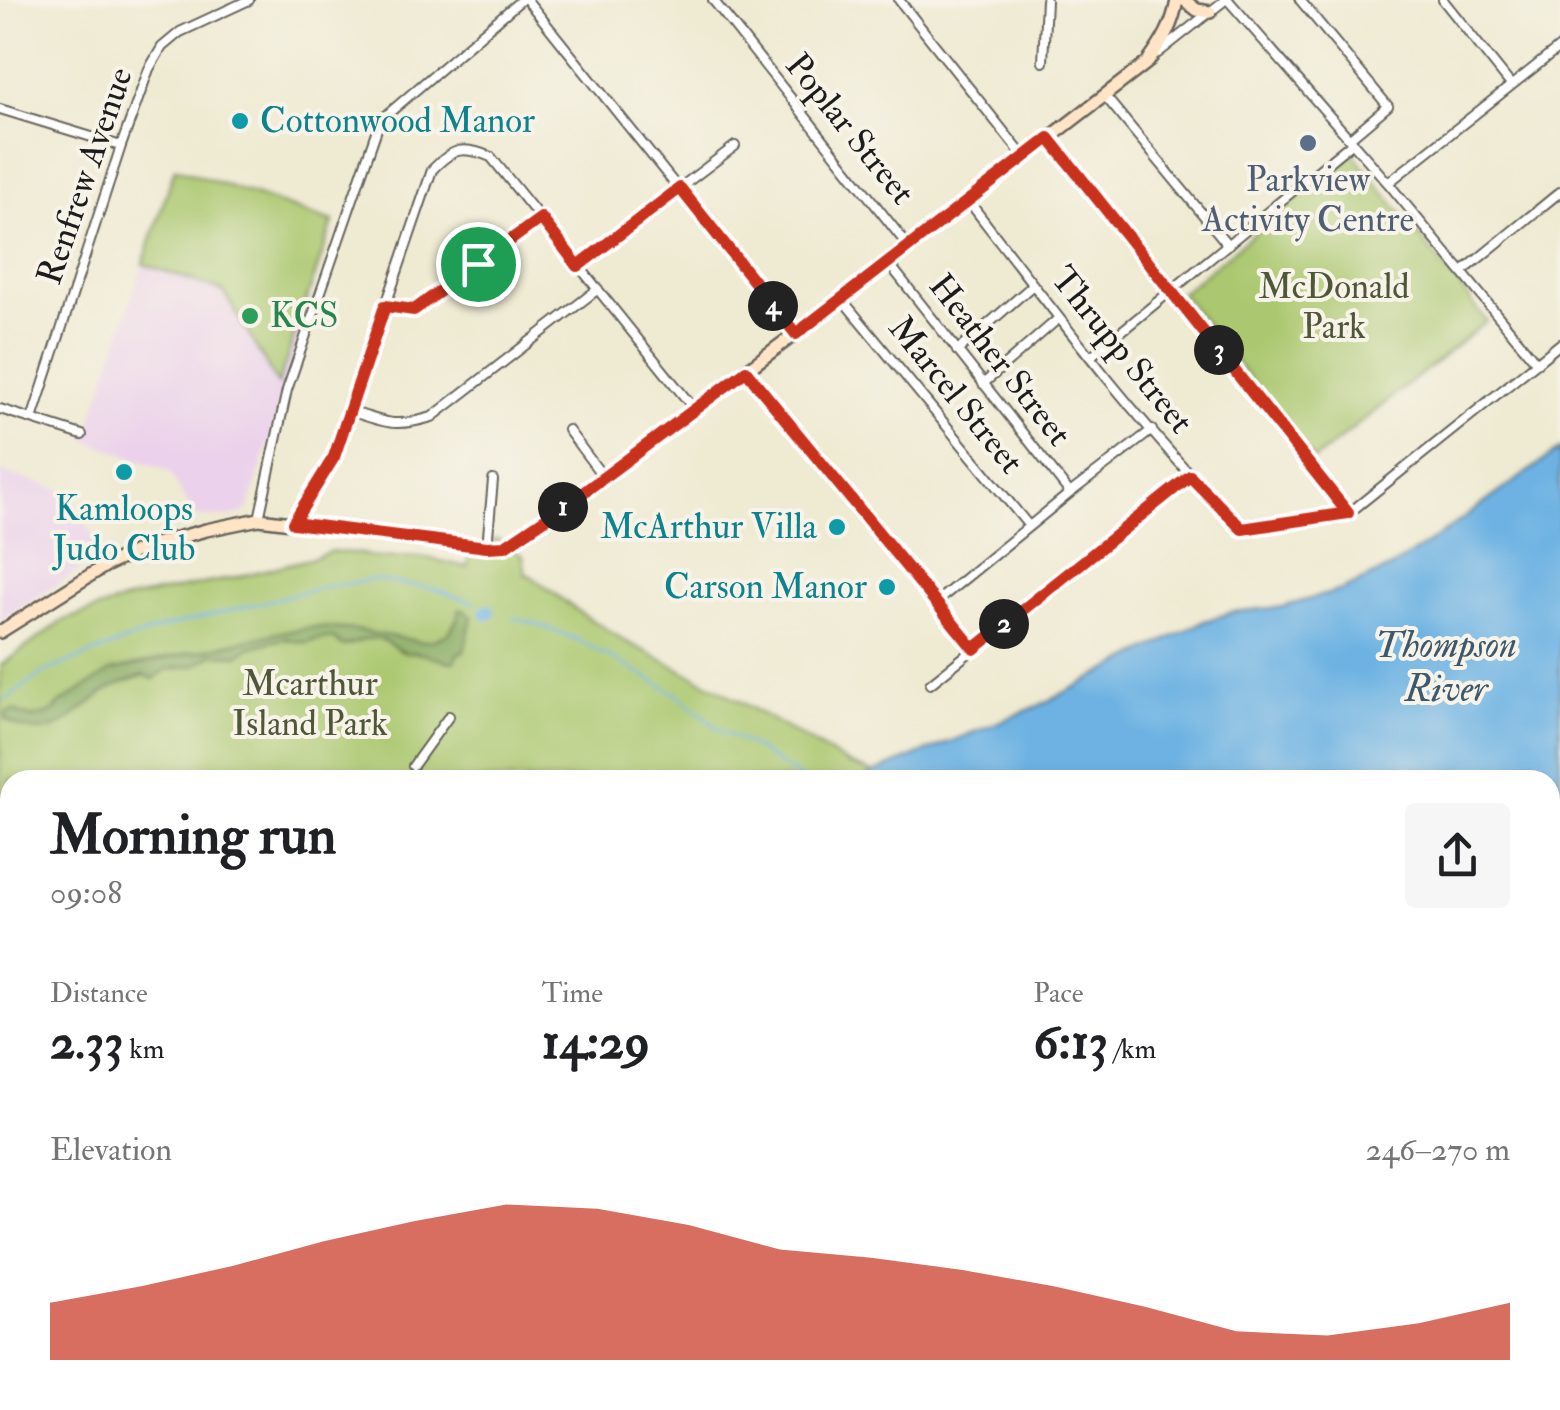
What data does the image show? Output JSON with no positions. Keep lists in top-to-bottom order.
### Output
{
  "streets": {
    "street": [
      "Poplar Street",
      "Renfrew Avenue",
      "Thrupp Street",
      "Heather Street",
      "Marcel Street"
    ]
  },
  "water": ["Thompson River"],
  "parks": ["McDonald Park", "Mcarthur Island Park"],
  "places": [
    "Cottonwood Manor",
    "Parkview Activity Centre",
    "KCS",
    "Kamloops Judo Club",
    "McArthur Villa",
    "Carson Manor"
  ],
  "page": {
    "pins": [
      "4",
      "3",
      "1",
      "2"
    ],
    "heading": ["Morning run", "09:08"],
    "stats": [
      ["Distance", "2.33 km"],
      ["Time", "14:29"],
      ["Pace", "6:13 /km"]
    ],
    "chart": ["Elevation", "246–270 m"]
  }
}
